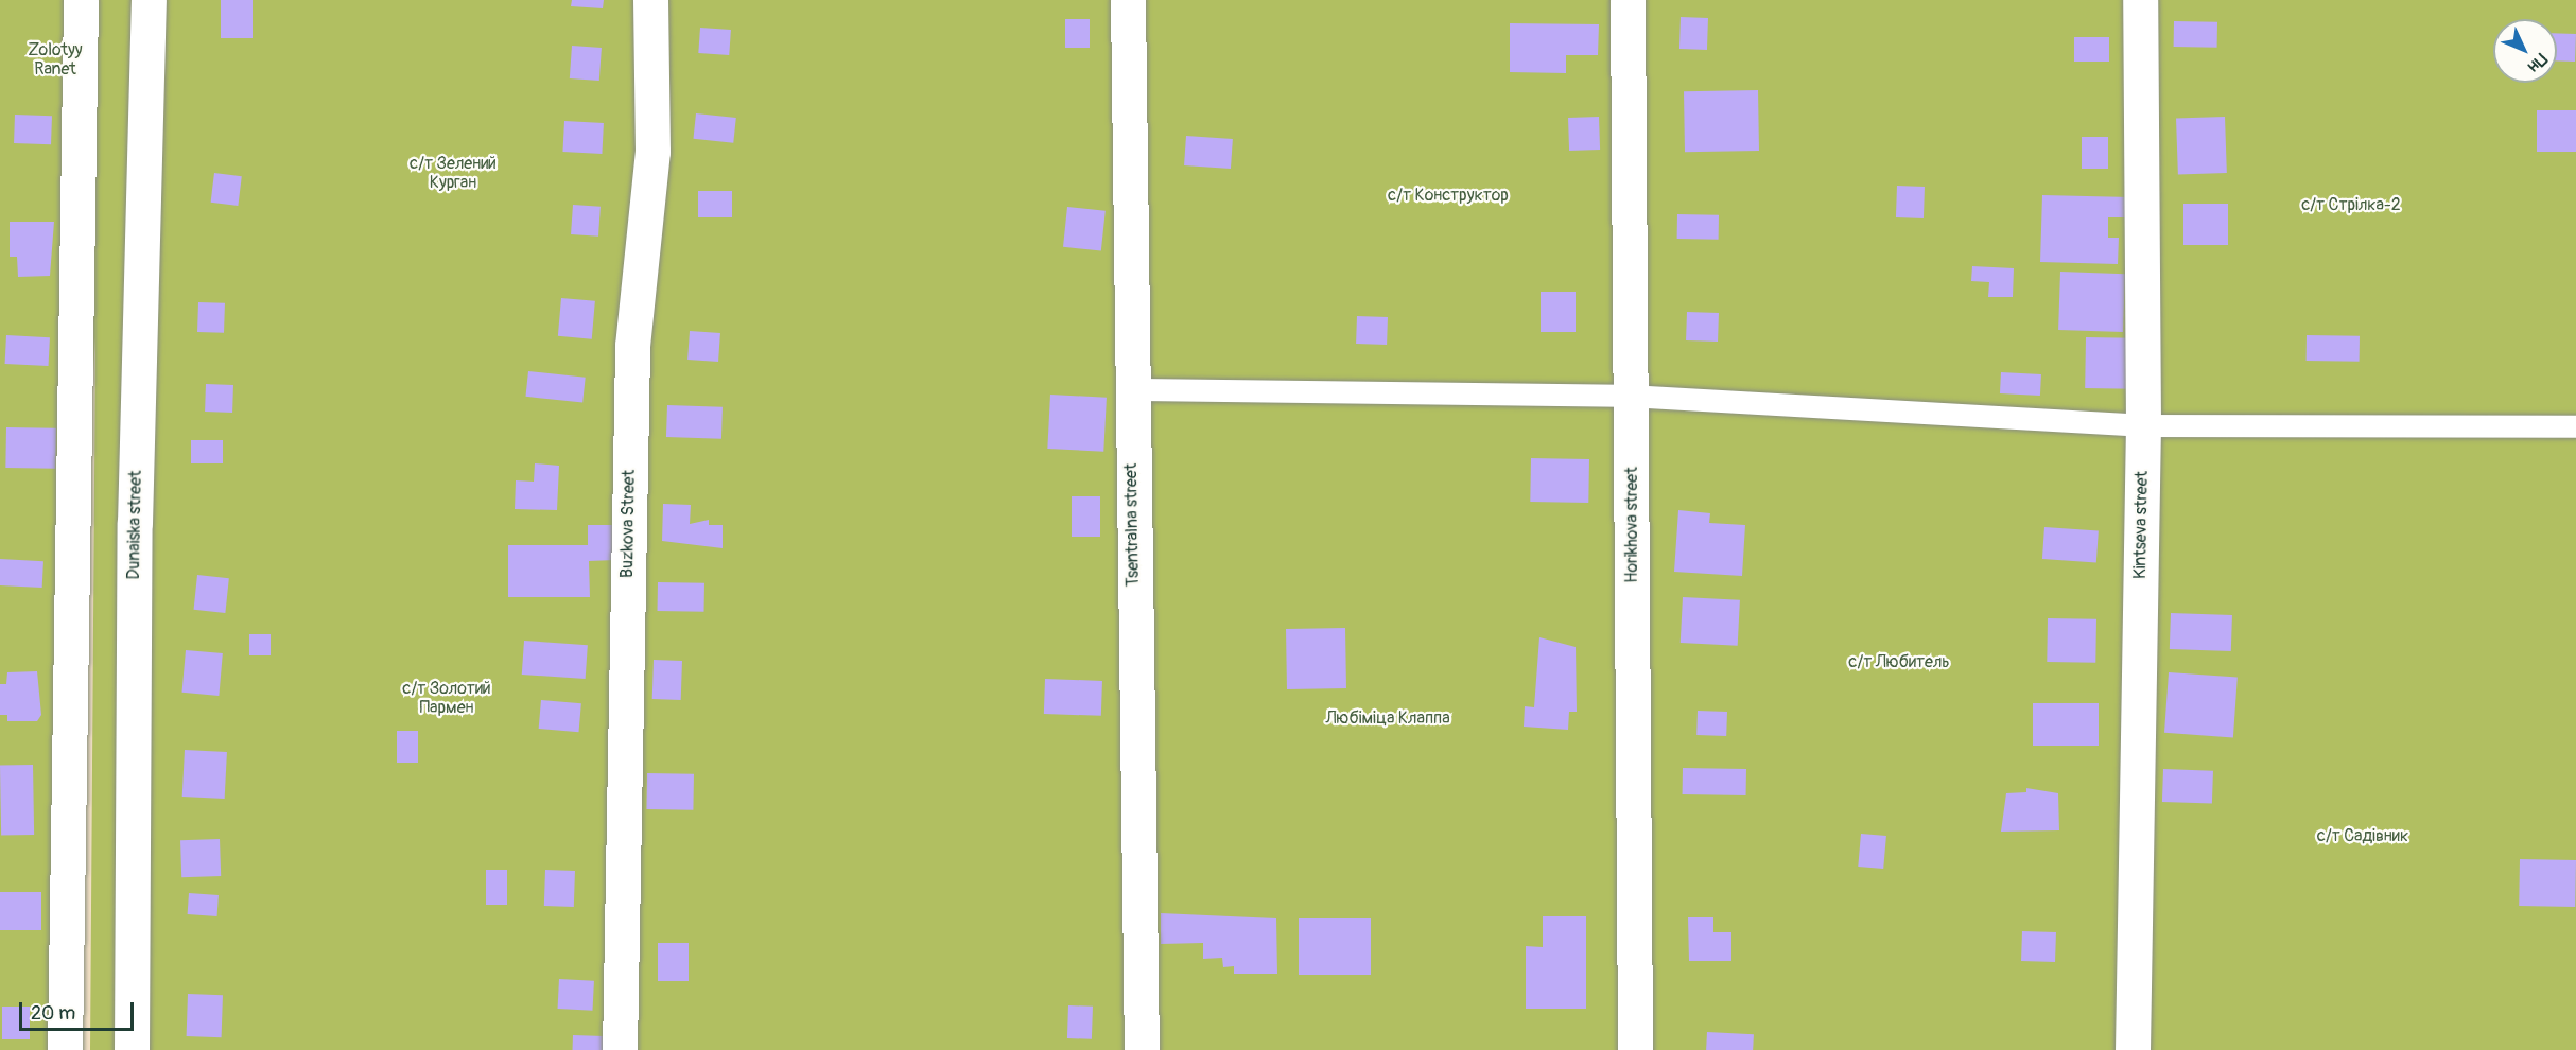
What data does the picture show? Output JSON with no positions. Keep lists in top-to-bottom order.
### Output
{
  "streets": {
    "street": [
      "Buzkova Street",
      "Dunaiska street",
      "Tsentralna street",
      "Horikhova street",
      "Kintseva street"
    ]
  },
  "parks": [
    "Zolotyy Ranet",
    "с/т Зелений Курган",
    "с/т Конструктор",
    "с/т Стрілка-2",
    "с/т Любитель",
    "с/т Золотий Пармен",
    "Любіміца Клаппа",
    "с/т Садівник"
  ],
  "scale_bar": "20 m",
  "north": "bottom right"
}
